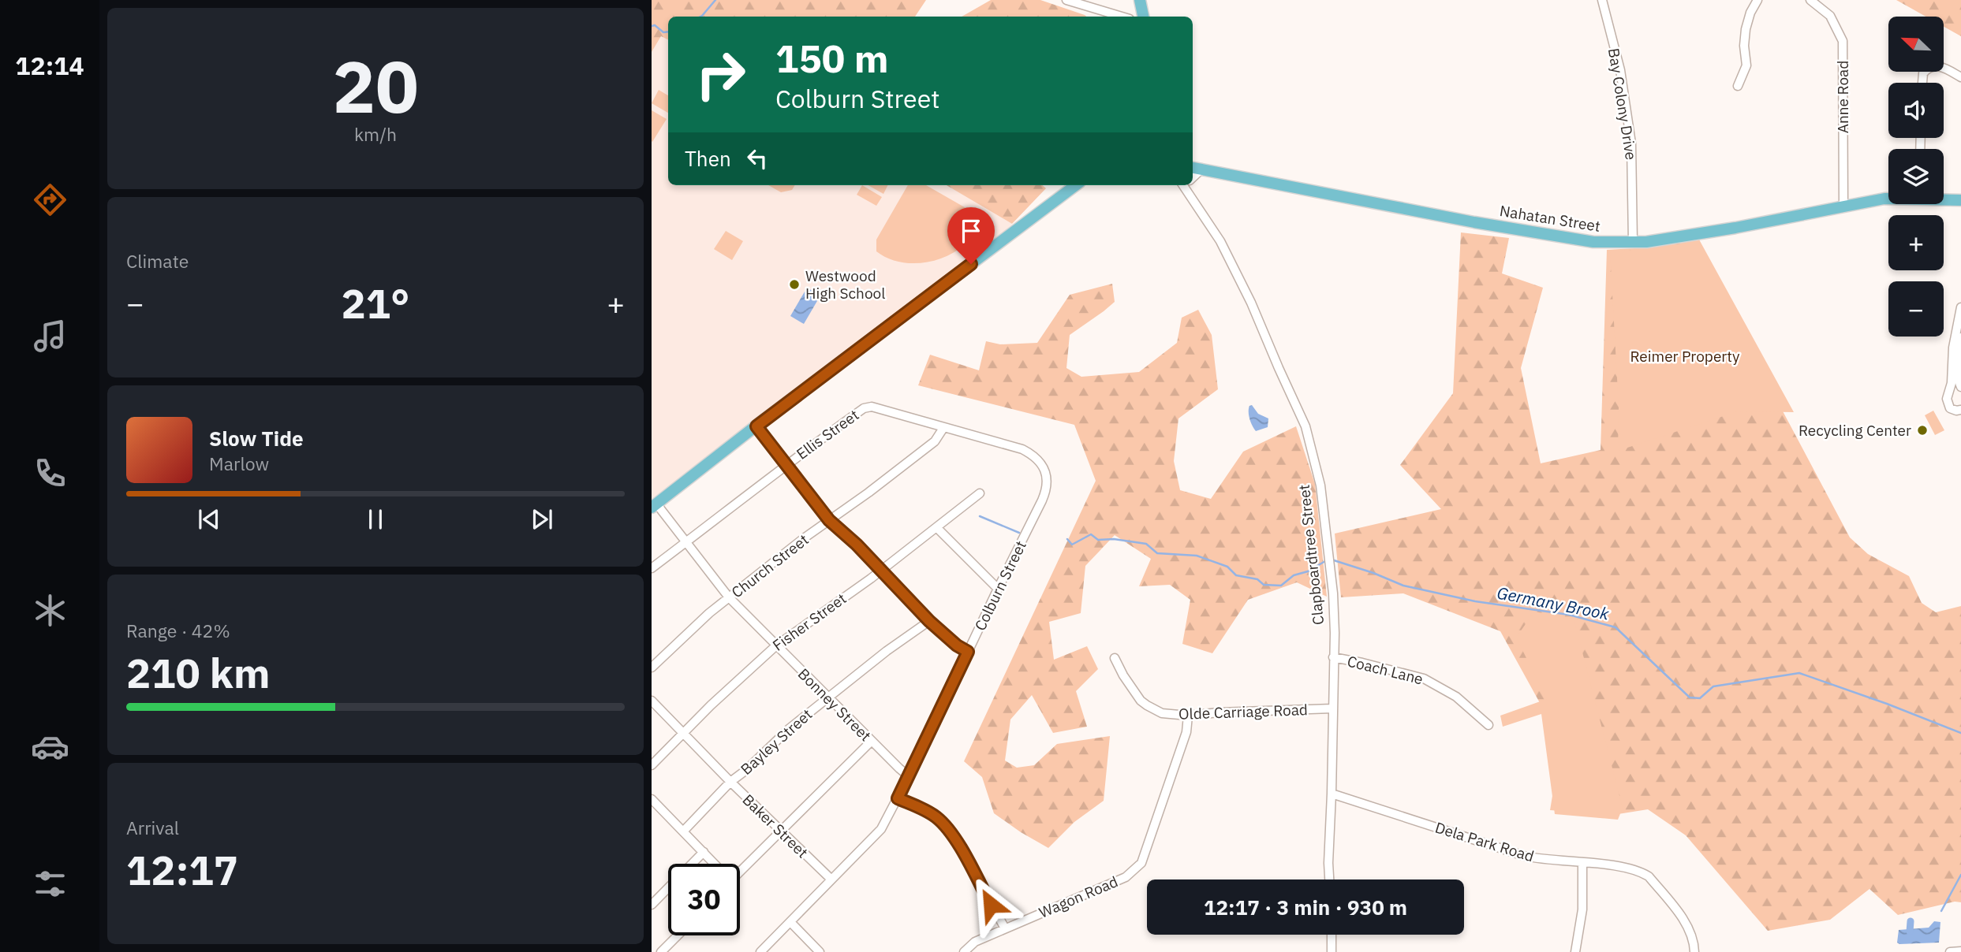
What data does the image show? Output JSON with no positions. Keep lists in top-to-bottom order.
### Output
{
  "streets": {
    "main road": ["Nahatan Street"],
    "street": [
      "Anne Road",
      "Bay Colony Drive",
      "Ellis Street",
      "Clapboardtree Street",
      "Church Street",
      "Colburn Street",
      "Fisher Street",
      "Coach Lane",
      "Bonney Street",
      "Olde Carriage Road",
      "Bayley Street",
      "Baker Street",
      "Dela Park Road",
      "Wagon Road"
    ]
  },
  "crossings": [
    ["Anne Road", "Nahatan Street"],
    ["Bay Colony Drive", "Nahatan Street"],
    ["Nahatan Street", "Clapboardtree Street"],
    ["Ellis Street", "Church Street"],
    ["Ellis Street", "Colburn Street"],
    ["Ellis Street", "Bonney Street"],
    ["Clapboardtree Street", "Coach Lane"],
    ["Clapboardtree Street", "Olde Carriage Road"],
    ["Clapboardtree Street", "Dela Park Road"],
    ["Church Street", "Bonney Street"],
    ["Colburn Street", "Bonney Street"],
    ["Colburn Street", "Baker Street"],
    ["Fisher Street", "Bonney Street"],
    ["Fisher Street", "Baker Street"],
    ["Bonney Street", "Bayley Street"],
    ["Olde Carriage Road", "Wagon Road"],
    ["Bayley Street", "Baker Street"]
  ],
  "water": ["Germany Brook"],
  "parks": ["Reimer Property"],
  "places": ["Westwood High School", "Recycling Center"],
  "north": "top left",
  "page": {
    "tabs": "12:14",
    "tile": [
      ["20", "km/h"],
      "Climate",
      ["Range · 42%", "210 km"],
      ["Arrival", "12:17"]
    ],
    "map_buttons": ["+", "−"],
    "turn": ["150 m", "Colburn Street"],
    "then": "Then",
    "heat": ["−", "21°", "+"],
    "song": ["Slow Tide", "Marlow"],
    "limit": "30",
    "trip": "12:17 · 3 min · 930 m"
  }
}
